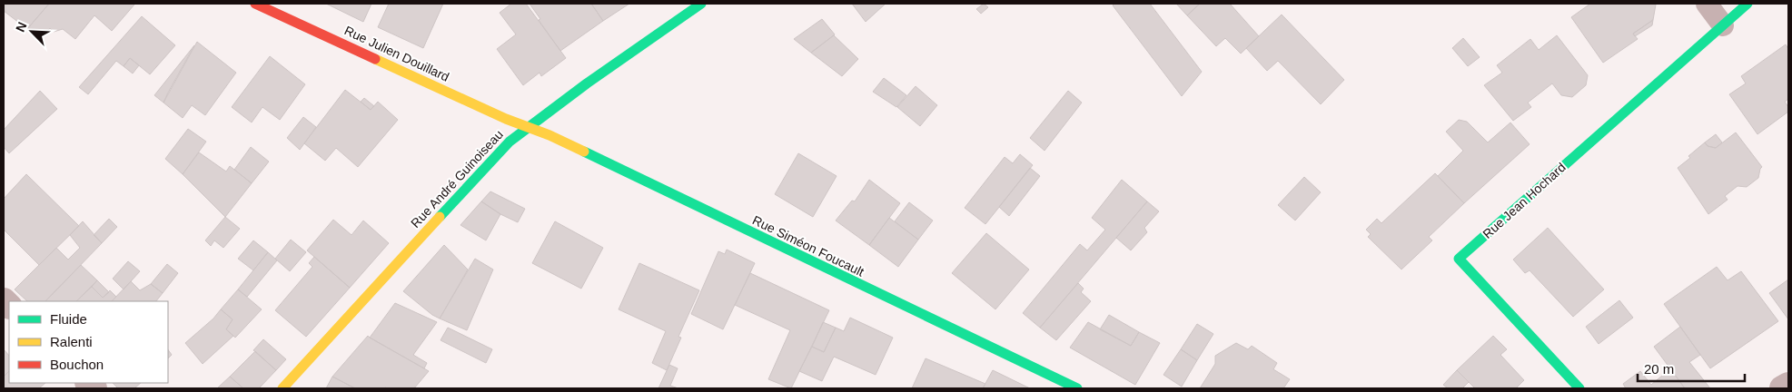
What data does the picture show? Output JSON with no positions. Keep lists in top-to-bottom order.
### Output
{
  "streets": {
    "street": [
      "Rue Julien Douillard",
      "Rue André Guinoiseau",
      "Rue Jean Hochard",
      "Rue Siméon Foucault"
    ]
  },
  "crossings": [
    ["Rue Julien Douillard", "Rue André Guinoiseau"],
    ["Rue Julien Douillard", "Rue Siméon Foucault"],
    ["Rue André Guinoiseau", "Rue Siméon Foucault"]
  ],
  "legend": ["Fluide", "Ralenti", "Bouchon"],
  "scale_bar": "20 m",
  "north": "top left"
}
